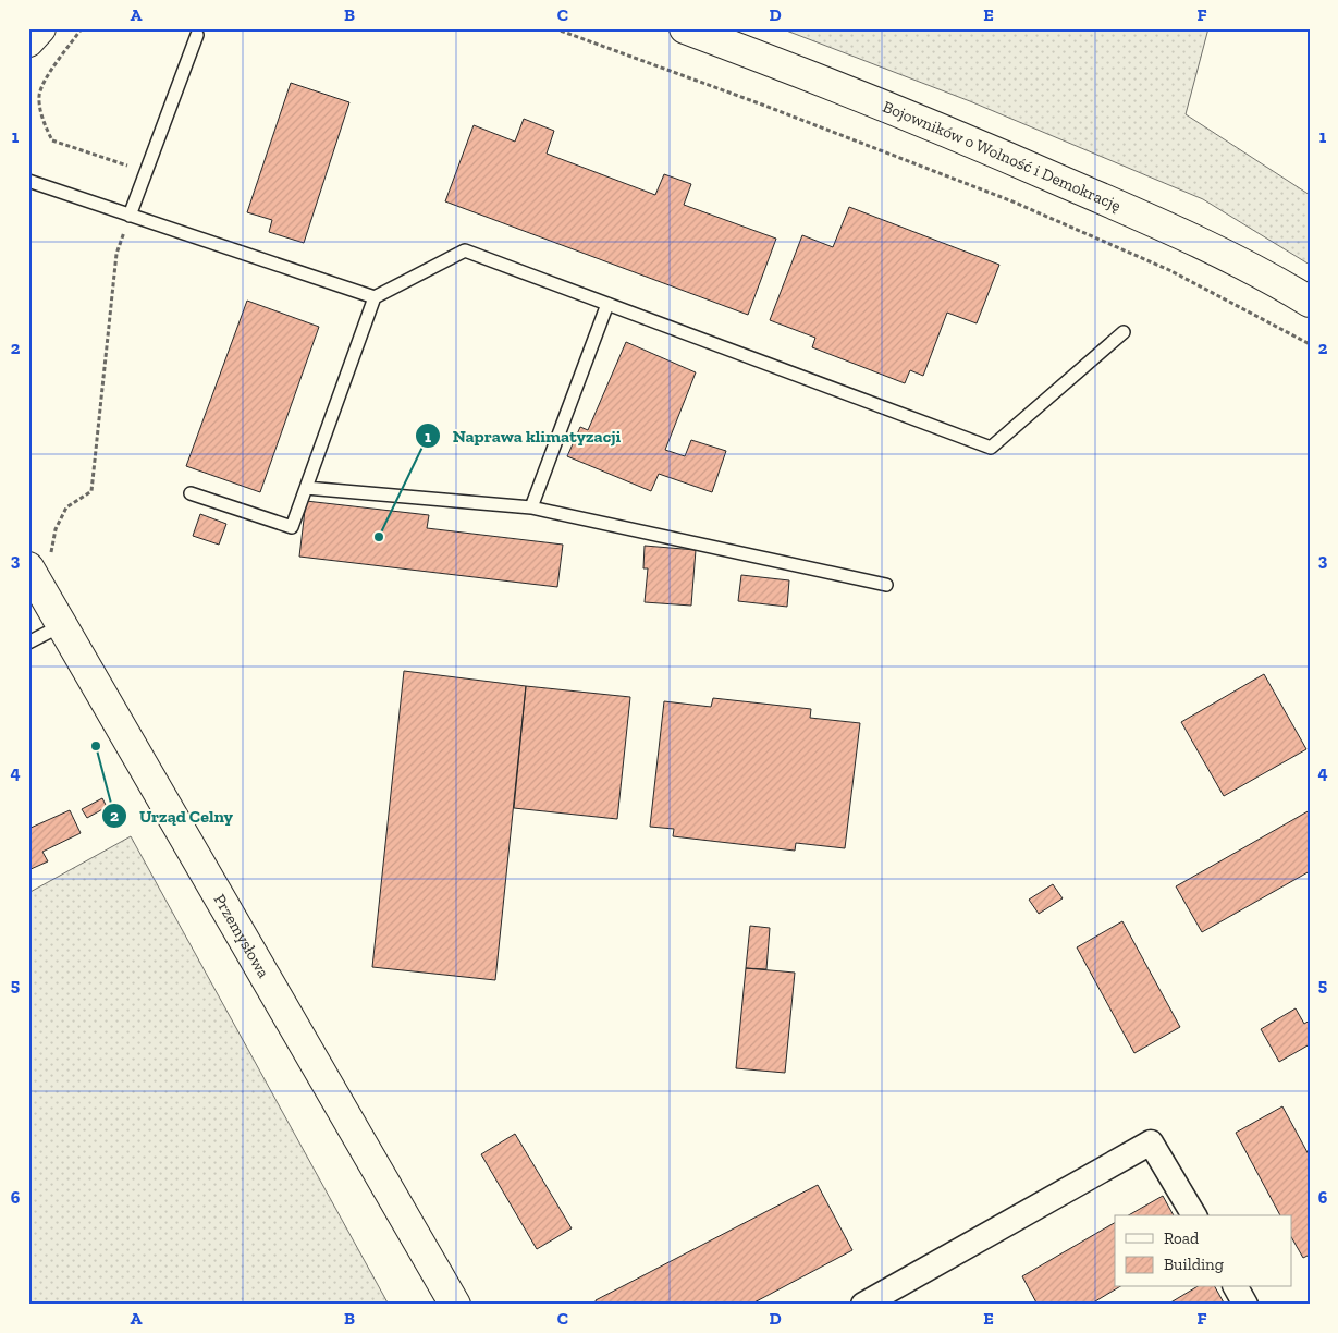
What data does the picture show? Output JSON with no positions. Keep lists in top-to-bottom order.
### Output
{
  "streets": {
    "street": ["Bojowników o Wolność i Demokrację", "Przemysłowa"]
  },
  "places": ["Naprawa klimatyzacji", "Urząd Celny"],
  "legend": ["Road", "Building"],
  "grid": {
    "columns": [
      "A",
      "B",
      "C",
      "D",
      "E",
      "F"
    ],
    "rows": [
      "1",
      "2",
      "3",
      "4",
      "5",
      "6"
    ]
  }
}
